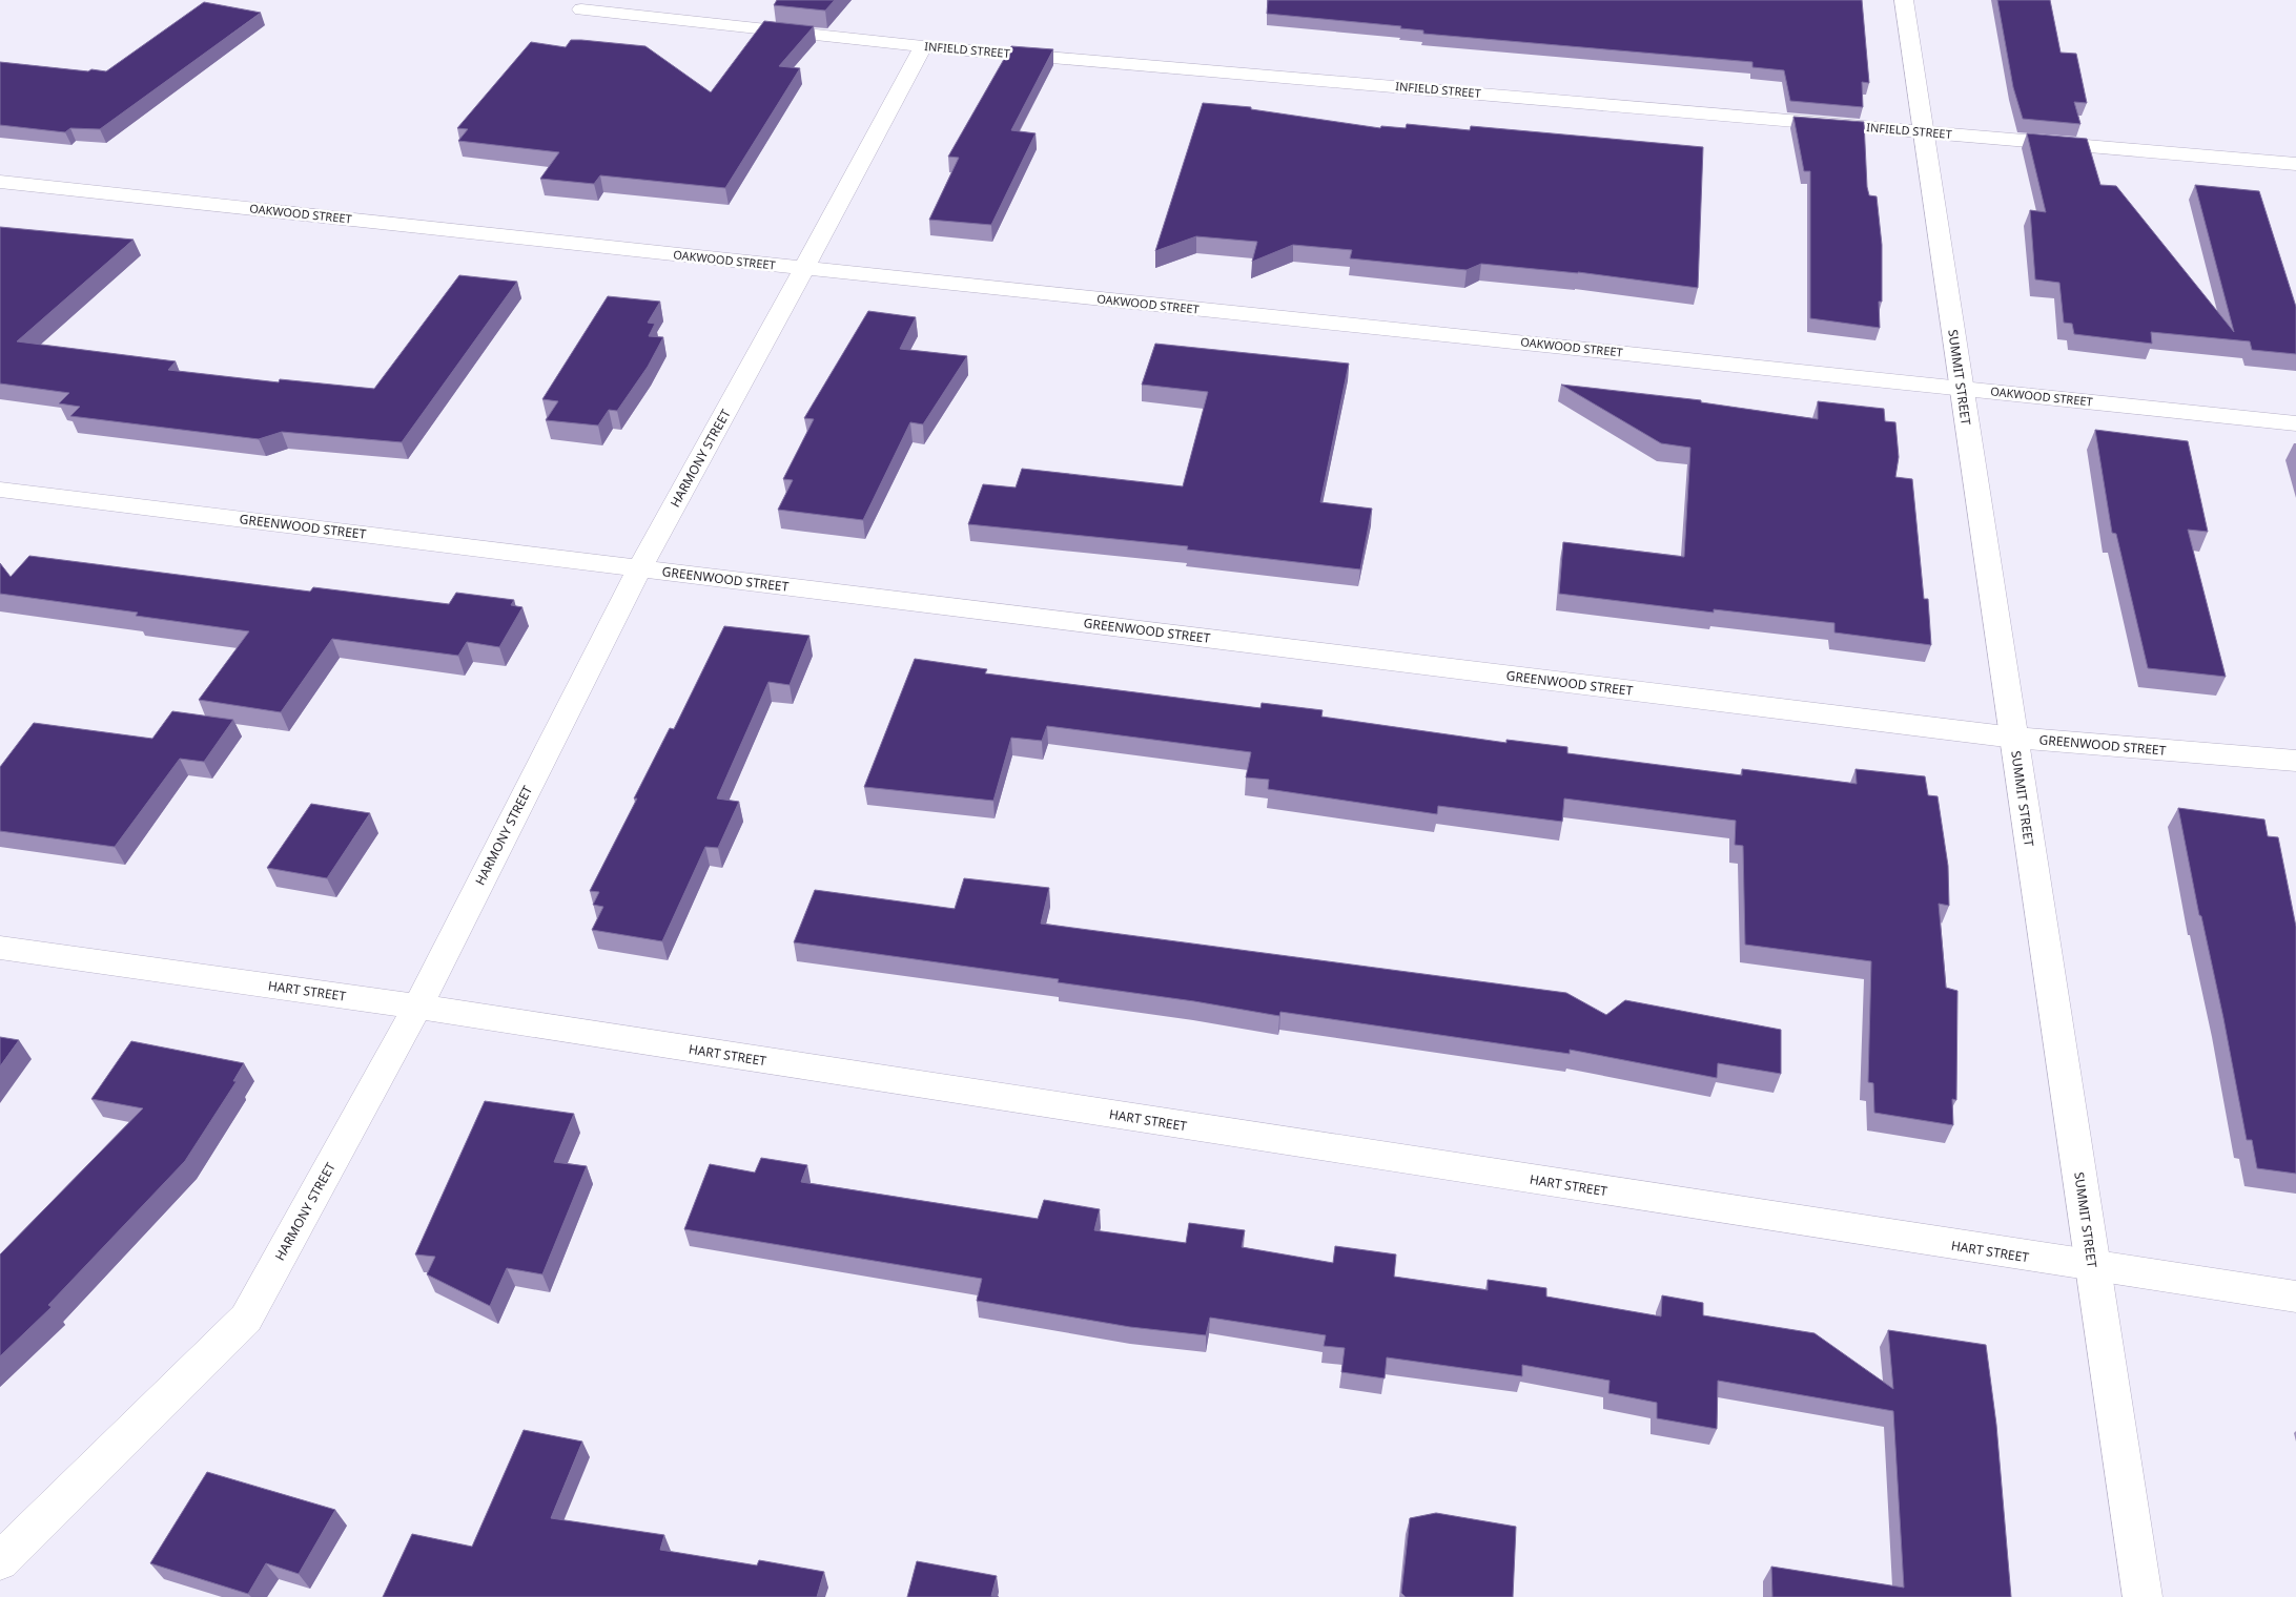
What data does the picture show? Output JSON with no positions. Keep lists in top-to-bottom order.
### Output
{
  "streets": {
    "street": [
      "INFIELD STREET",
      "OAKWOOD STREET",
      "SUMMIT STREET",
      "HARMONY STREET",
      "GREENWOOD STREET",
      "HART STREET"
    ]
  },
  "crossings": [
    ["INFIELD STREET", "SUMMIT STREET"],
    ["INFIELD STREET", "HARMONY STREET"],
    ["OAKWOOD STREET", "SUMMIT STREET"],
    ["OAKWOOD STREET", "HARMONY STREET"],
    ["SUMMIT STREET", "GREENWOOD STREET"],
    ["SUMMIT STREET", "HART STREET"],
    ["HARMONY STREET", "GREENWOOD STREET"],
    ["HARMONY STREET", "HART STREET"]
  ]
}
